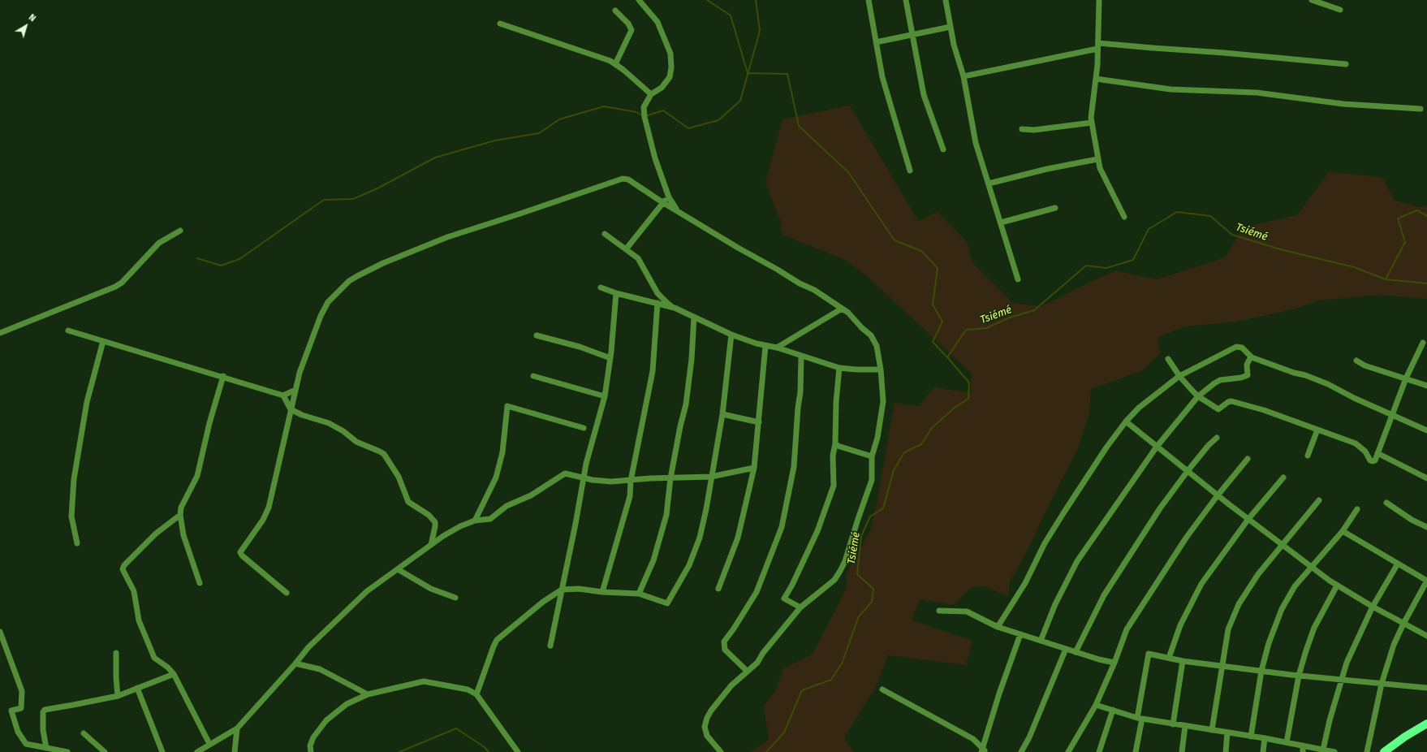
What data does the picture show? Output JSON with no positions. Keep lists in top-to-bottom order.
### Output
{
  "water": ["Tsiémé"],
  "north": "top right"
}
